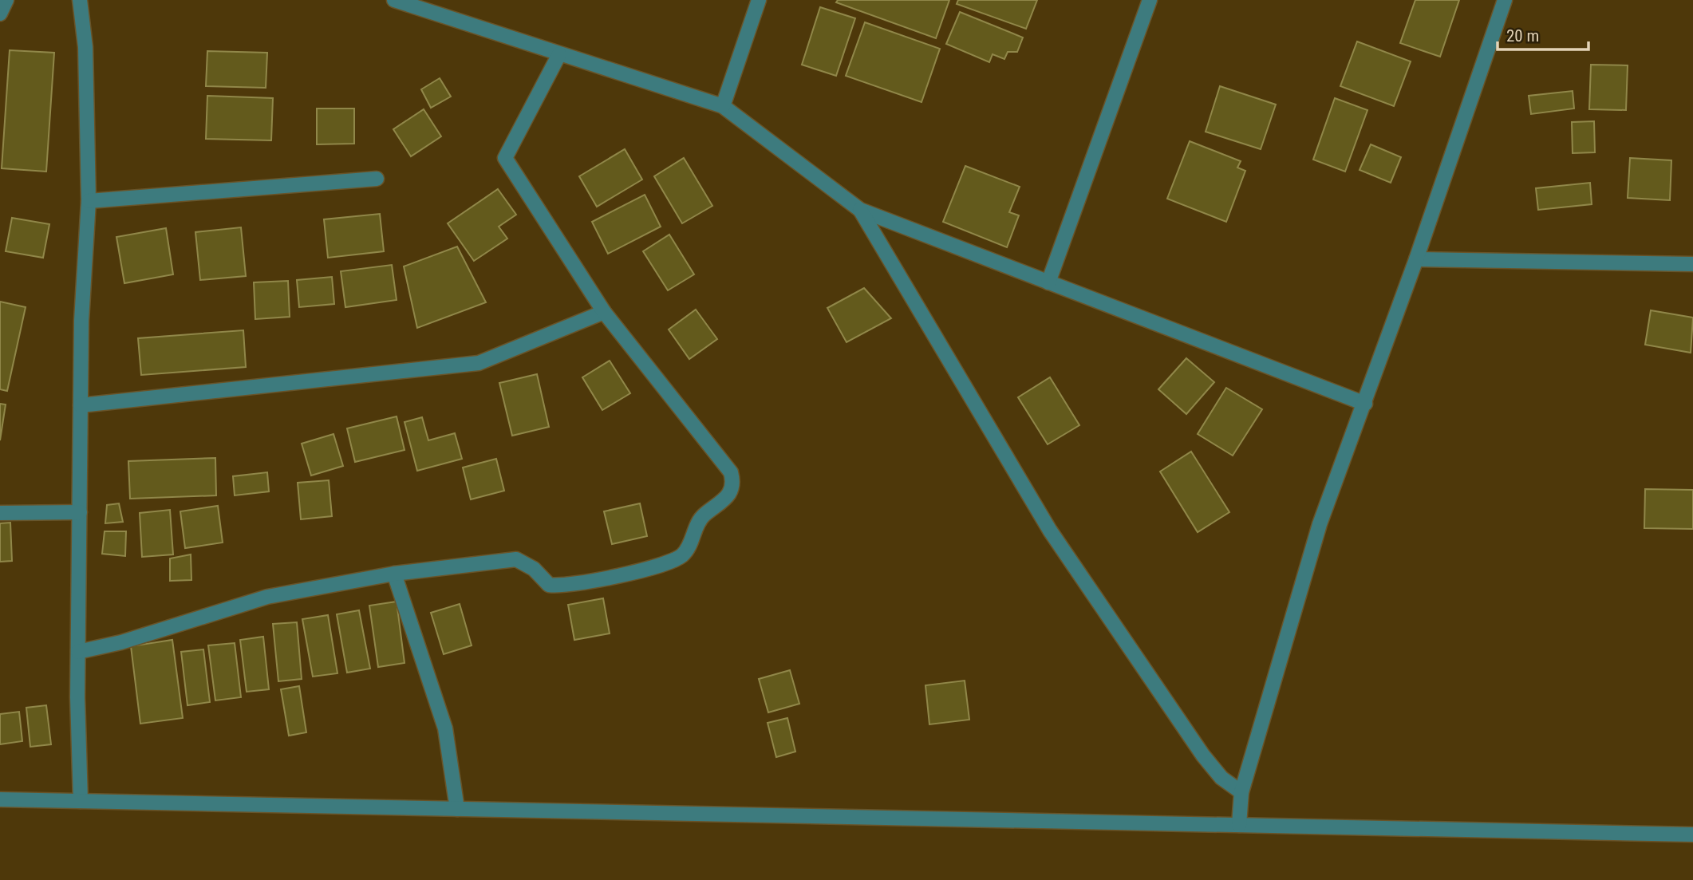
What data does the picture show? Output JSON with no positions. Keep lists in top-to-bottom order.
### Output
{
  "scale_bar": "20 m"
}
